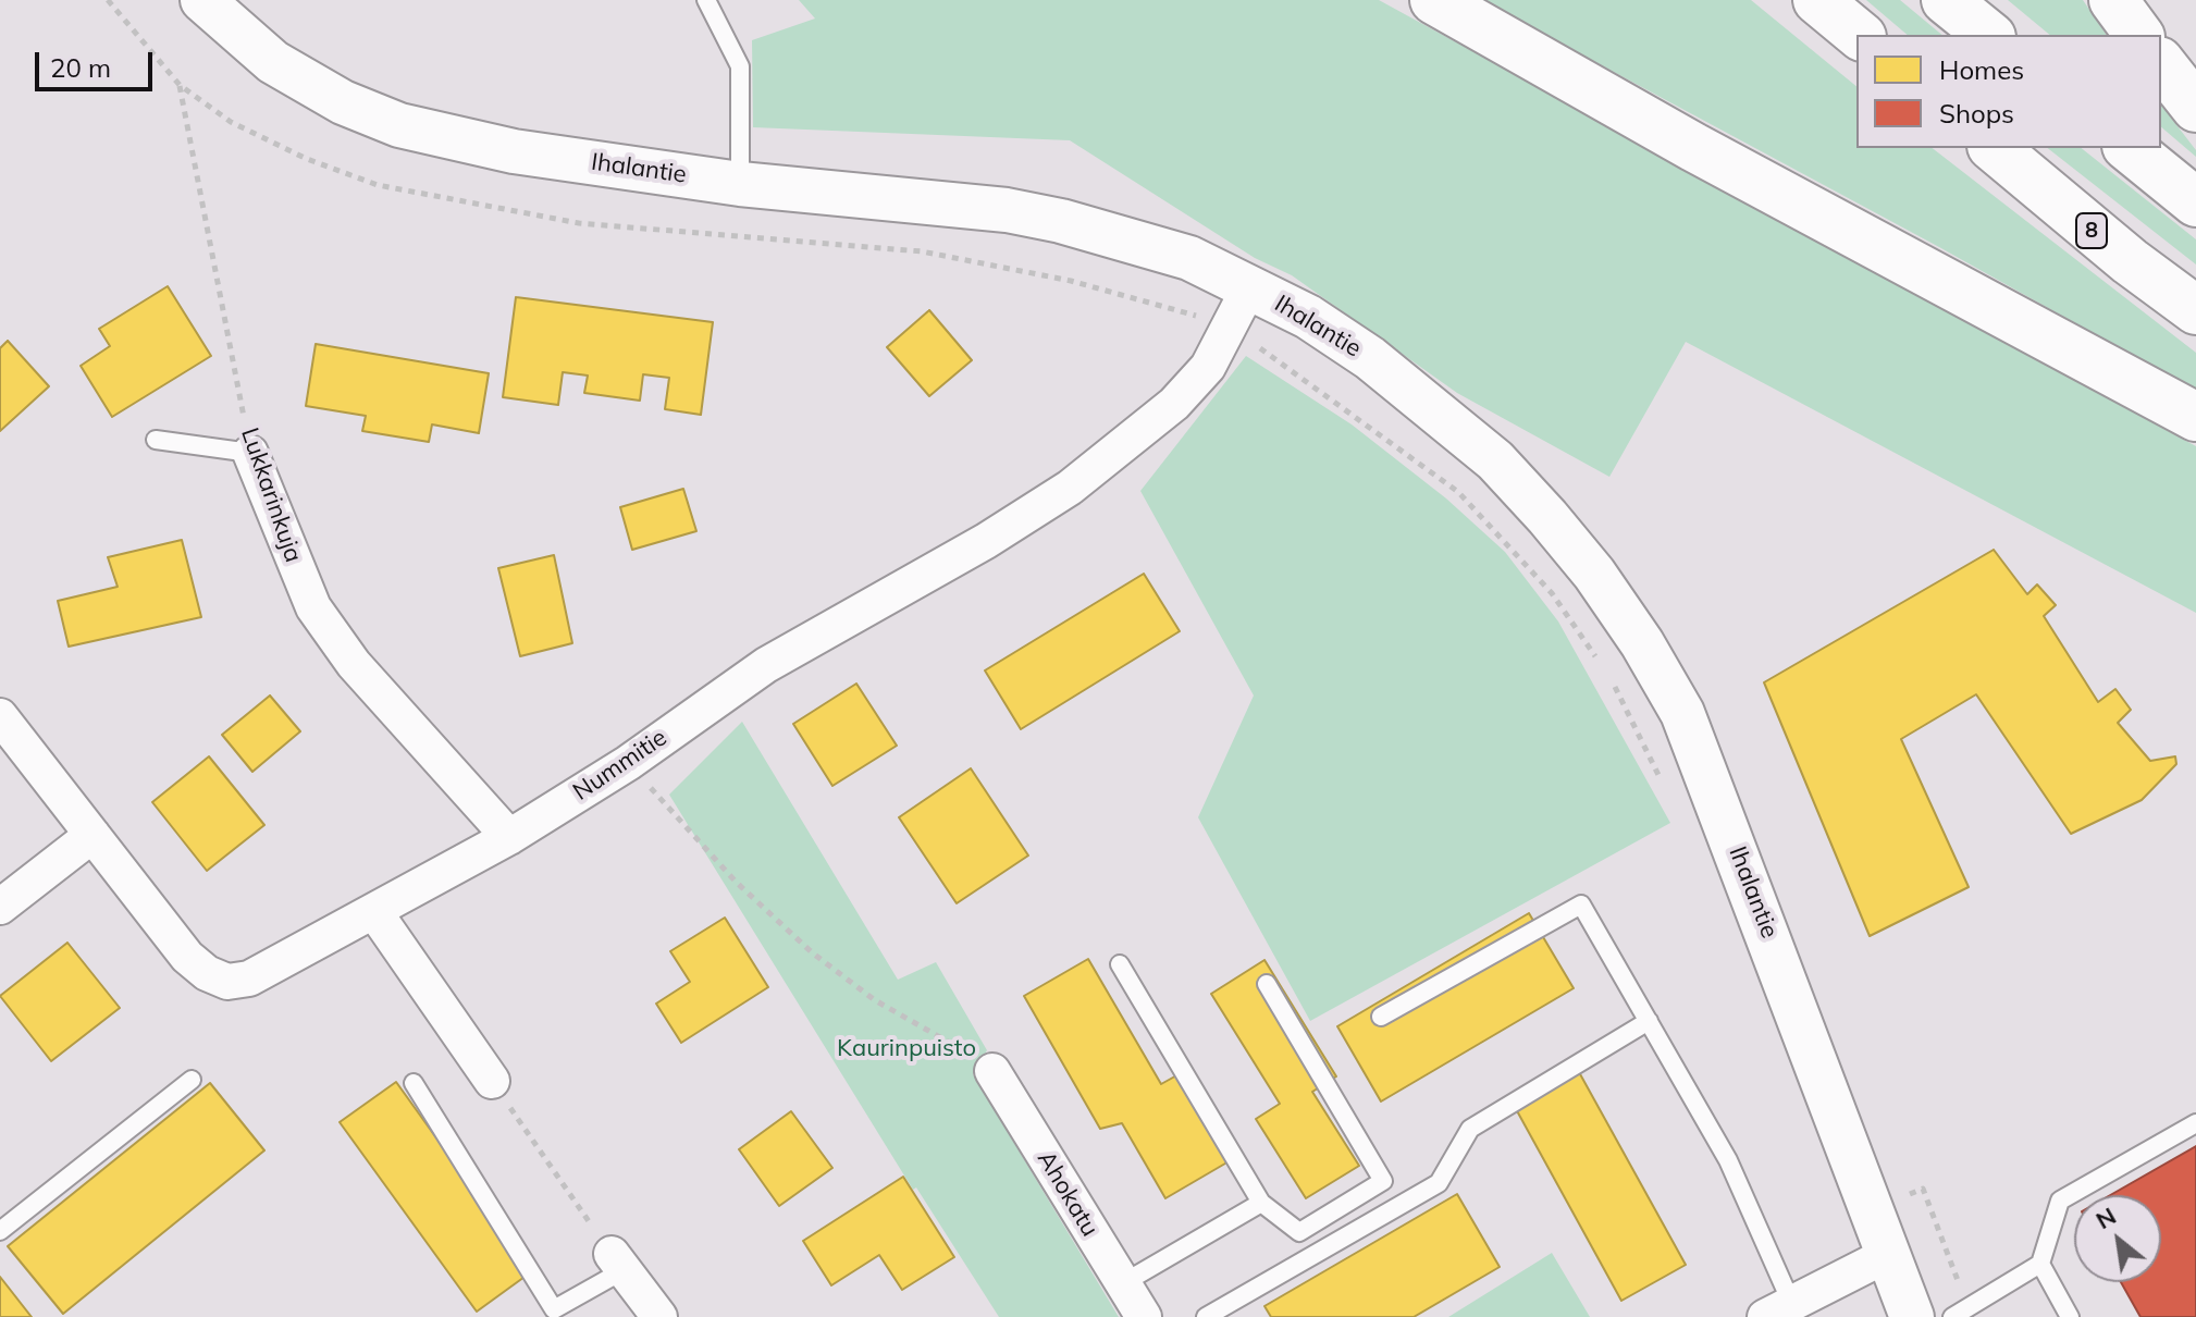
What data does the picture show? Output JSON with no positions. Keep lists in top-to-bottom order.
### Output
{
  "streets": {
    "highway": ["8"],
    "street": [
      "Ihalantie",
      "Lukkarinkuja",
      "Nummitie",
      "Ahokatu"
    ]
  },
  "crossings": [
    ["Ihalantie", "Nummitie"],
    ["Lukkarinkuja", "Nummitie"]
  ],
  "parks": ["Kaurinpuisto"],
  "legend": ["Homes", "Shops"],
  "scale_bar": "20 m",
  "north": "top left"
}
